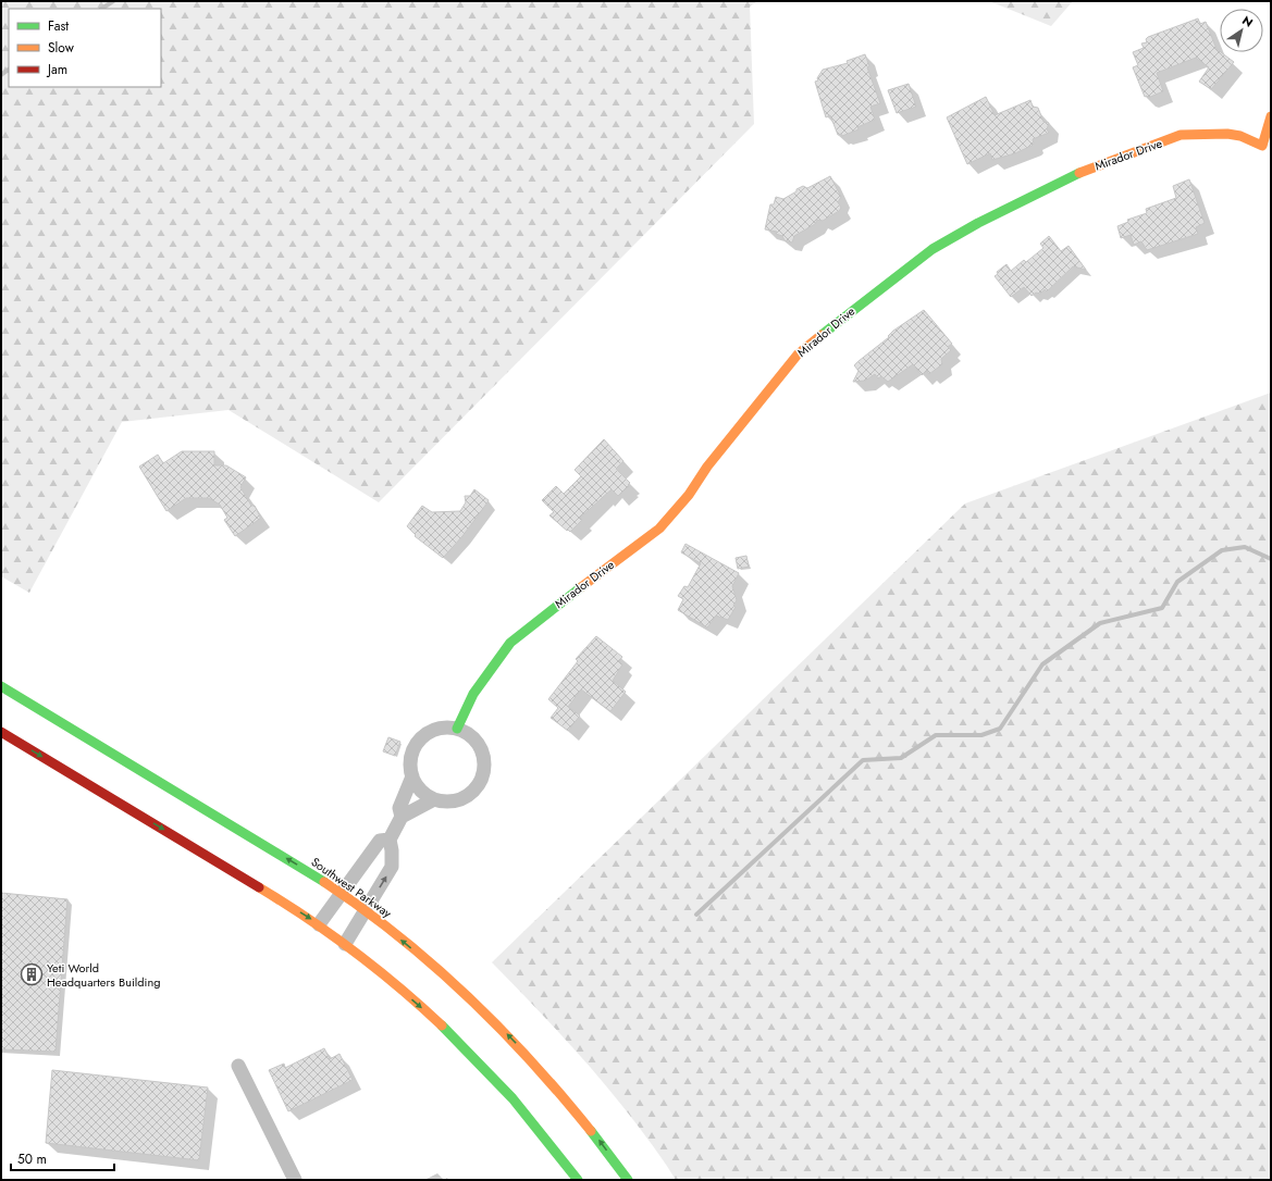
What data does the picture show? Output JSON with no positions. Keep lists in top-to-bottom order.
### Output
{
  "streets": {
    "main road": ["Mirador Drive", "Southwest Parkway"]
  },
  "places": {
    "building": ["Yeti World Headquarters Building"]
  },
  "legend": ["Fast", "Slow", "Jam"],
  "scale_bar": "50 m",
  "north": "top right"
}
